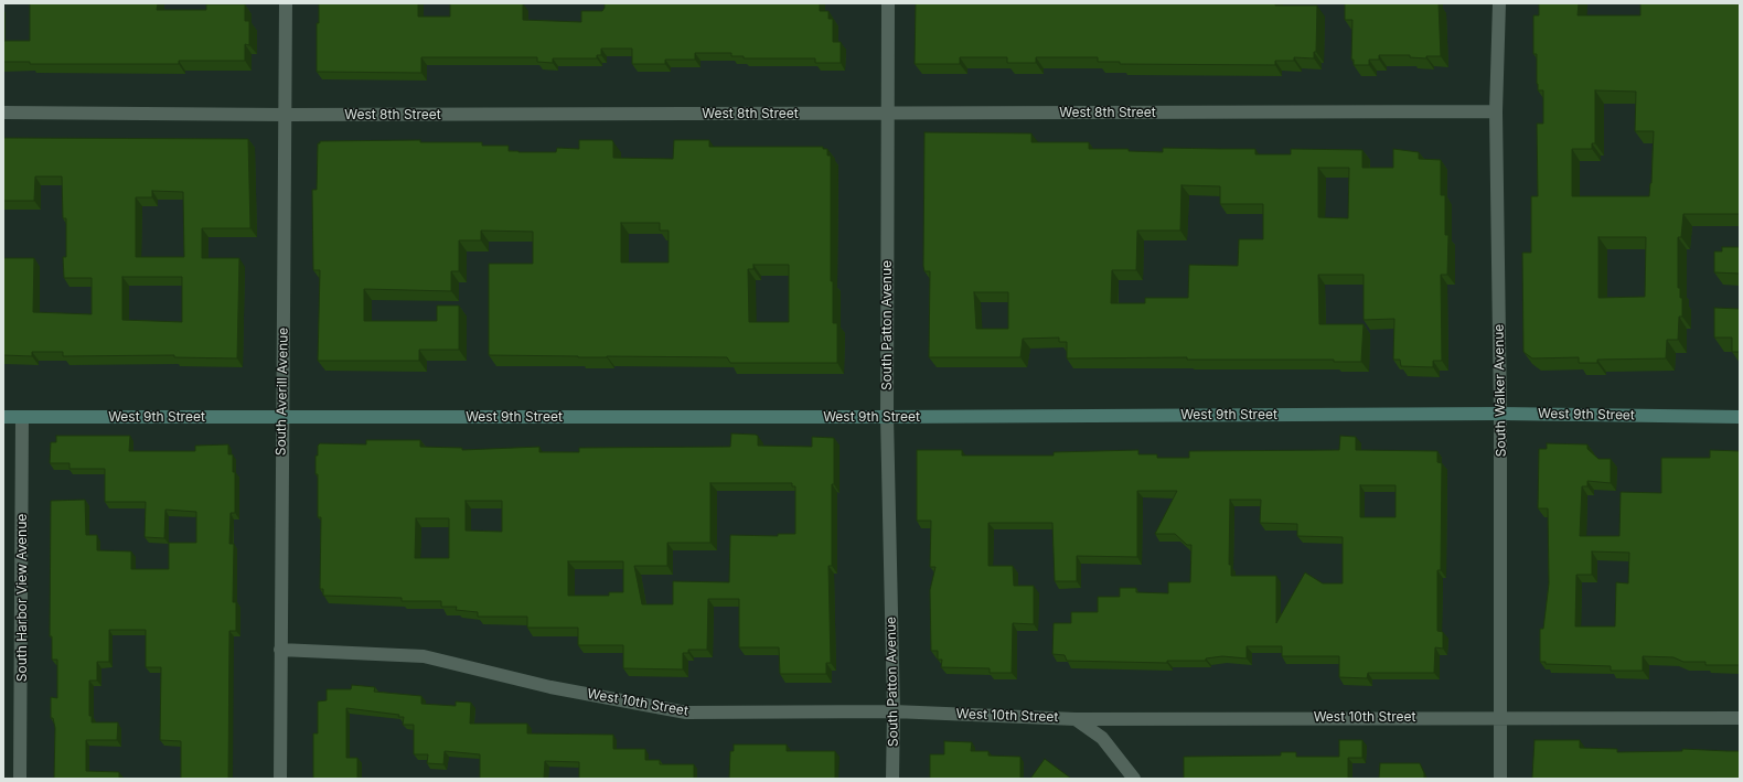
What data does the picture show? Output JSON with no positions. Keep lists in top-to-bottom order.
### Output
{
  "streets": {
    "main road": ["West 9th Street"],
    "street": [
      "West 8th Street",
      "South Patton Avenue",
      "South Walker Avenue",
      "South Averill Avenue",
      "South Harbor View Avenue",
      "West 10th Street"
    ]
  },
  "crossings": [
    ["West 8th Street", "South Patton Avenue"],
    ["West 8th Street", "South Walker Avenue"],
    ["West 8th Street", "South Averill Avenue"],
    ["South Patton Avenue", "West 9th Street"],
    ["South Patton Avenue", "West 10th Street"],
    ["South Walker Avenue", "West 9th Street"],
    ["South Walker Avenue", "West 10th Street"],
    ["South Averill Avenue", "West 9th Street"],
    ["South Averill Avenue", "West 10th Street"],
    ["West 9th Street", "South Harbor View Avenue"]
  ]
}
